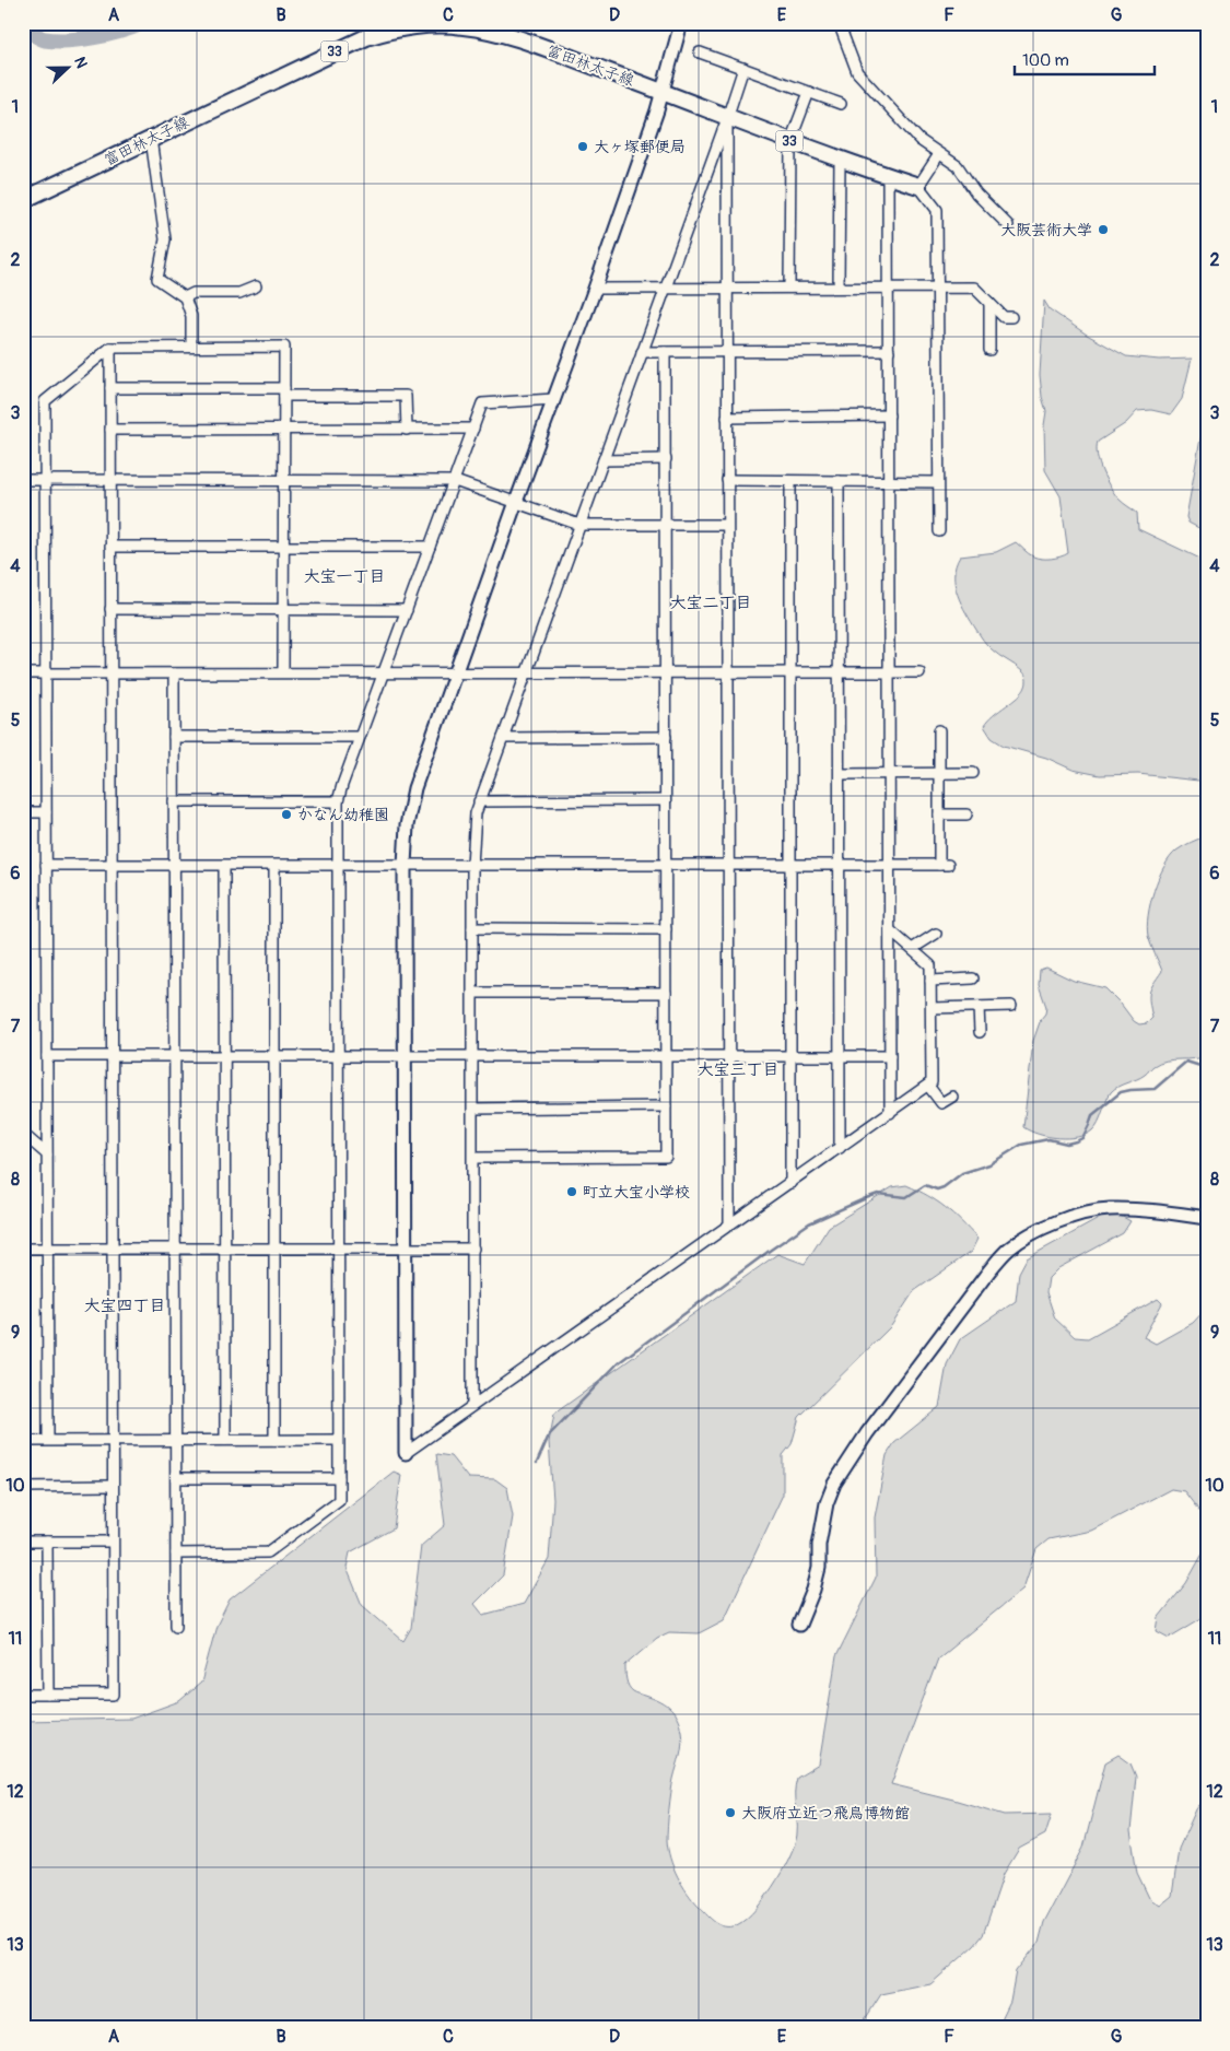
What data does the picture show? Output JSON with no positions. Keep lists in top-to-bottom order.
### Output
{
  "streets": {
    "main road": ["33", "富田林太子線"]
  },
  "districts": [
    "大宝一丁目",
    "大宝二丁目",
    "大宝三丁目",
    "大宝四丁目"
  ],
  "places": [
    "大ヶ塚郵便局",
    "大阪芸術大学",
    "かなん幼稚園",
    "町立大宝小学校",
    "大阪府立近つ飛鳥博物館"
  ],
  "scale_bar": "100 m",
  "north": "right",
  "grid": {
    "columns": [
      "A",
      "B",
      "C",
      "D",
      "E",
      "F",
      "G"
    ],
    "rows": [
      "1",
      "2",
      "3",
      "4",
      "5",
      "6",
      "7",
      "8",
      "9",
      "10",
      "11",
      "12",
      "13"
    ]
  }
}
